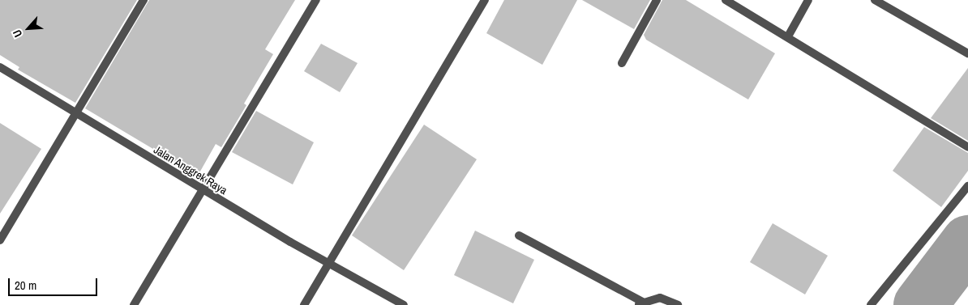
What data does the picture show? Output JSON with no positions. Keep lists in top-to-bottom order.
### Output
{
  "streets": {
    "street": ["Jalan Anggrek Raya"]
  },
  "scale_bar": "20 m",
  "north": "bottom left"
}
